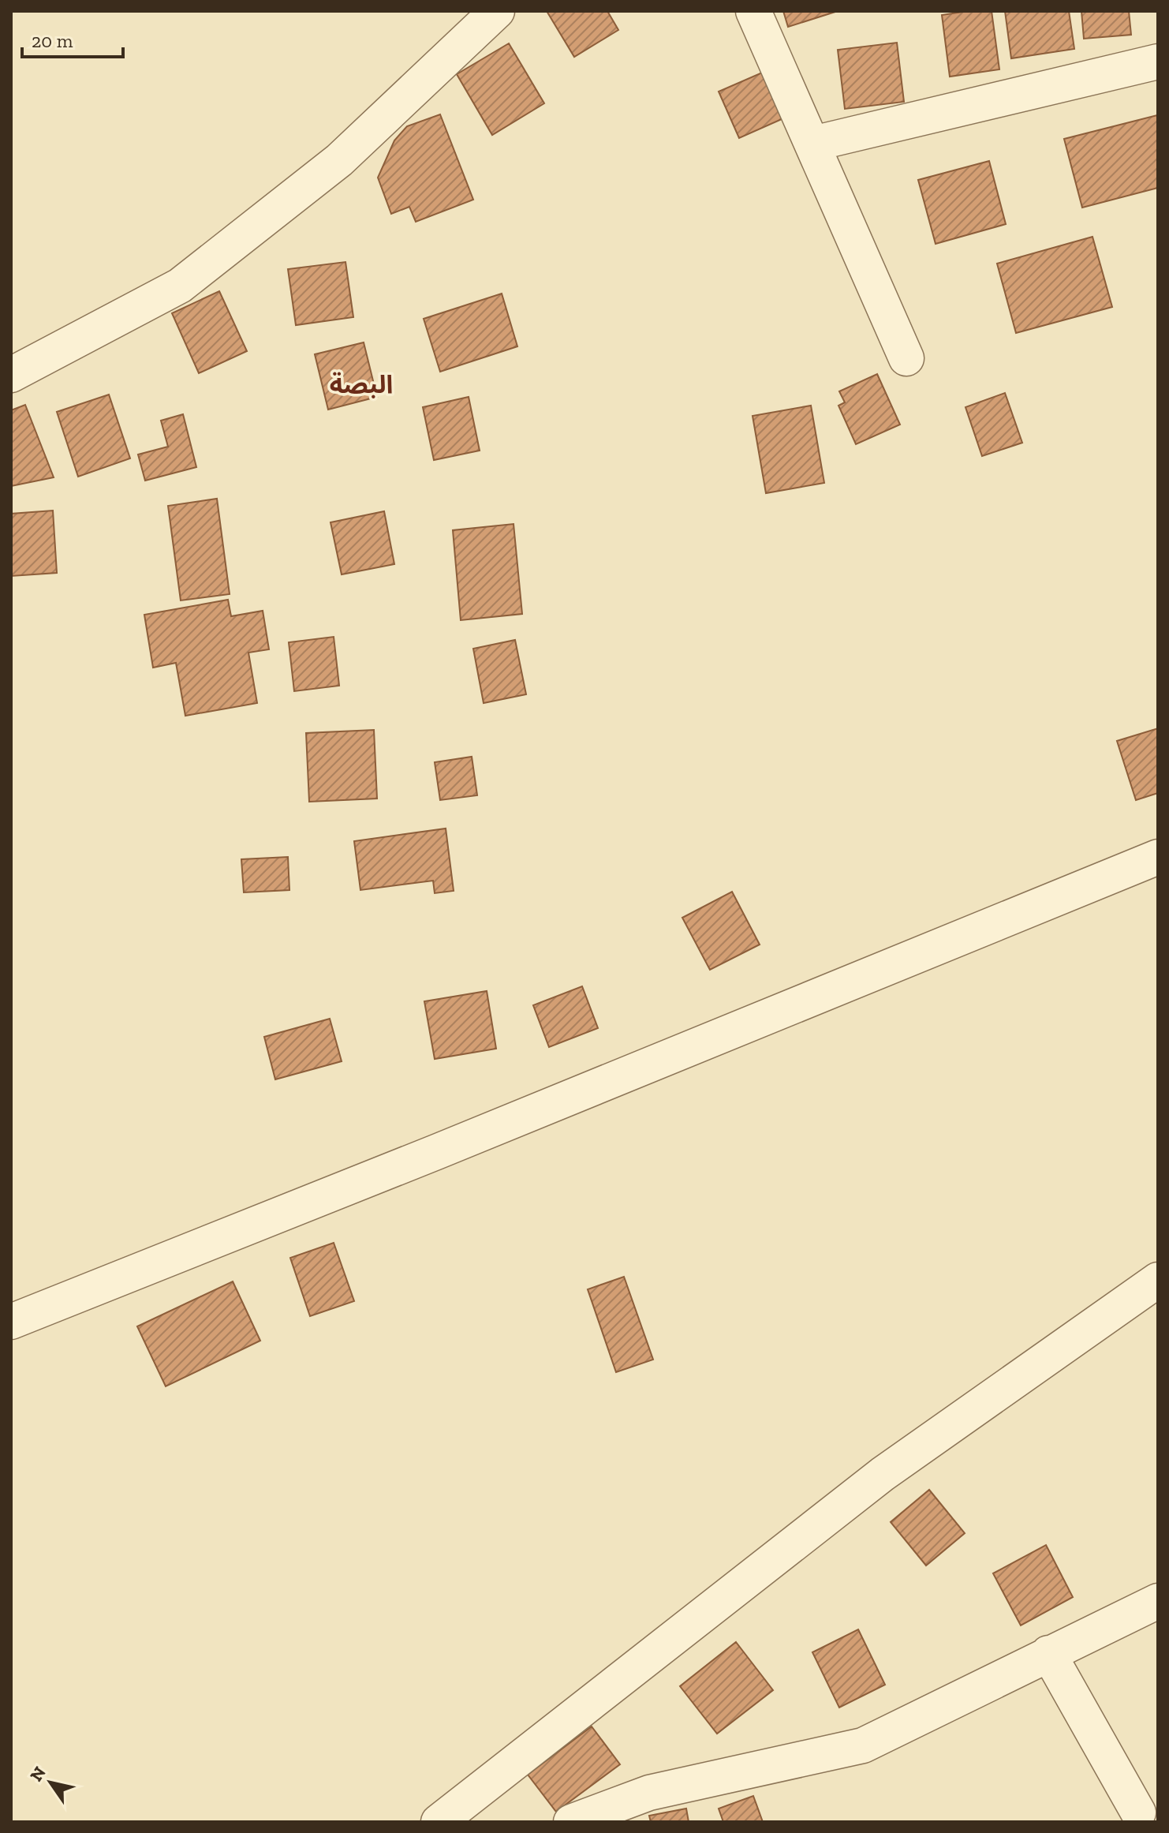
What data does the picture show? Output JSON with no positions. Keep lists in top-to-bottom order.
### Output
{
  "districts": ["البصة"],
  "scale_bar": "20 m",
  "north": "top left"
}
